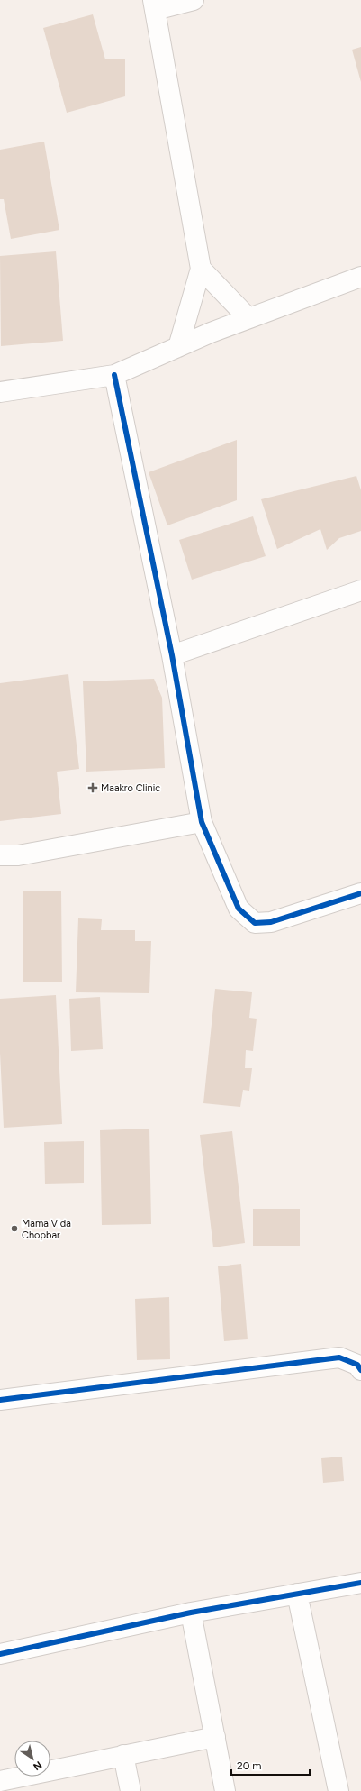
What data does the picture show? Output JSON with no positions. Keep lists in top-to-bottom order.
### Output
{
  "places": {
    "health": ["Maakro Clinic"],
    "other": ["Mama Vida Chopbar"]
  },
  "scale_bar": "20 m",
  "north": "bottom right"
}
